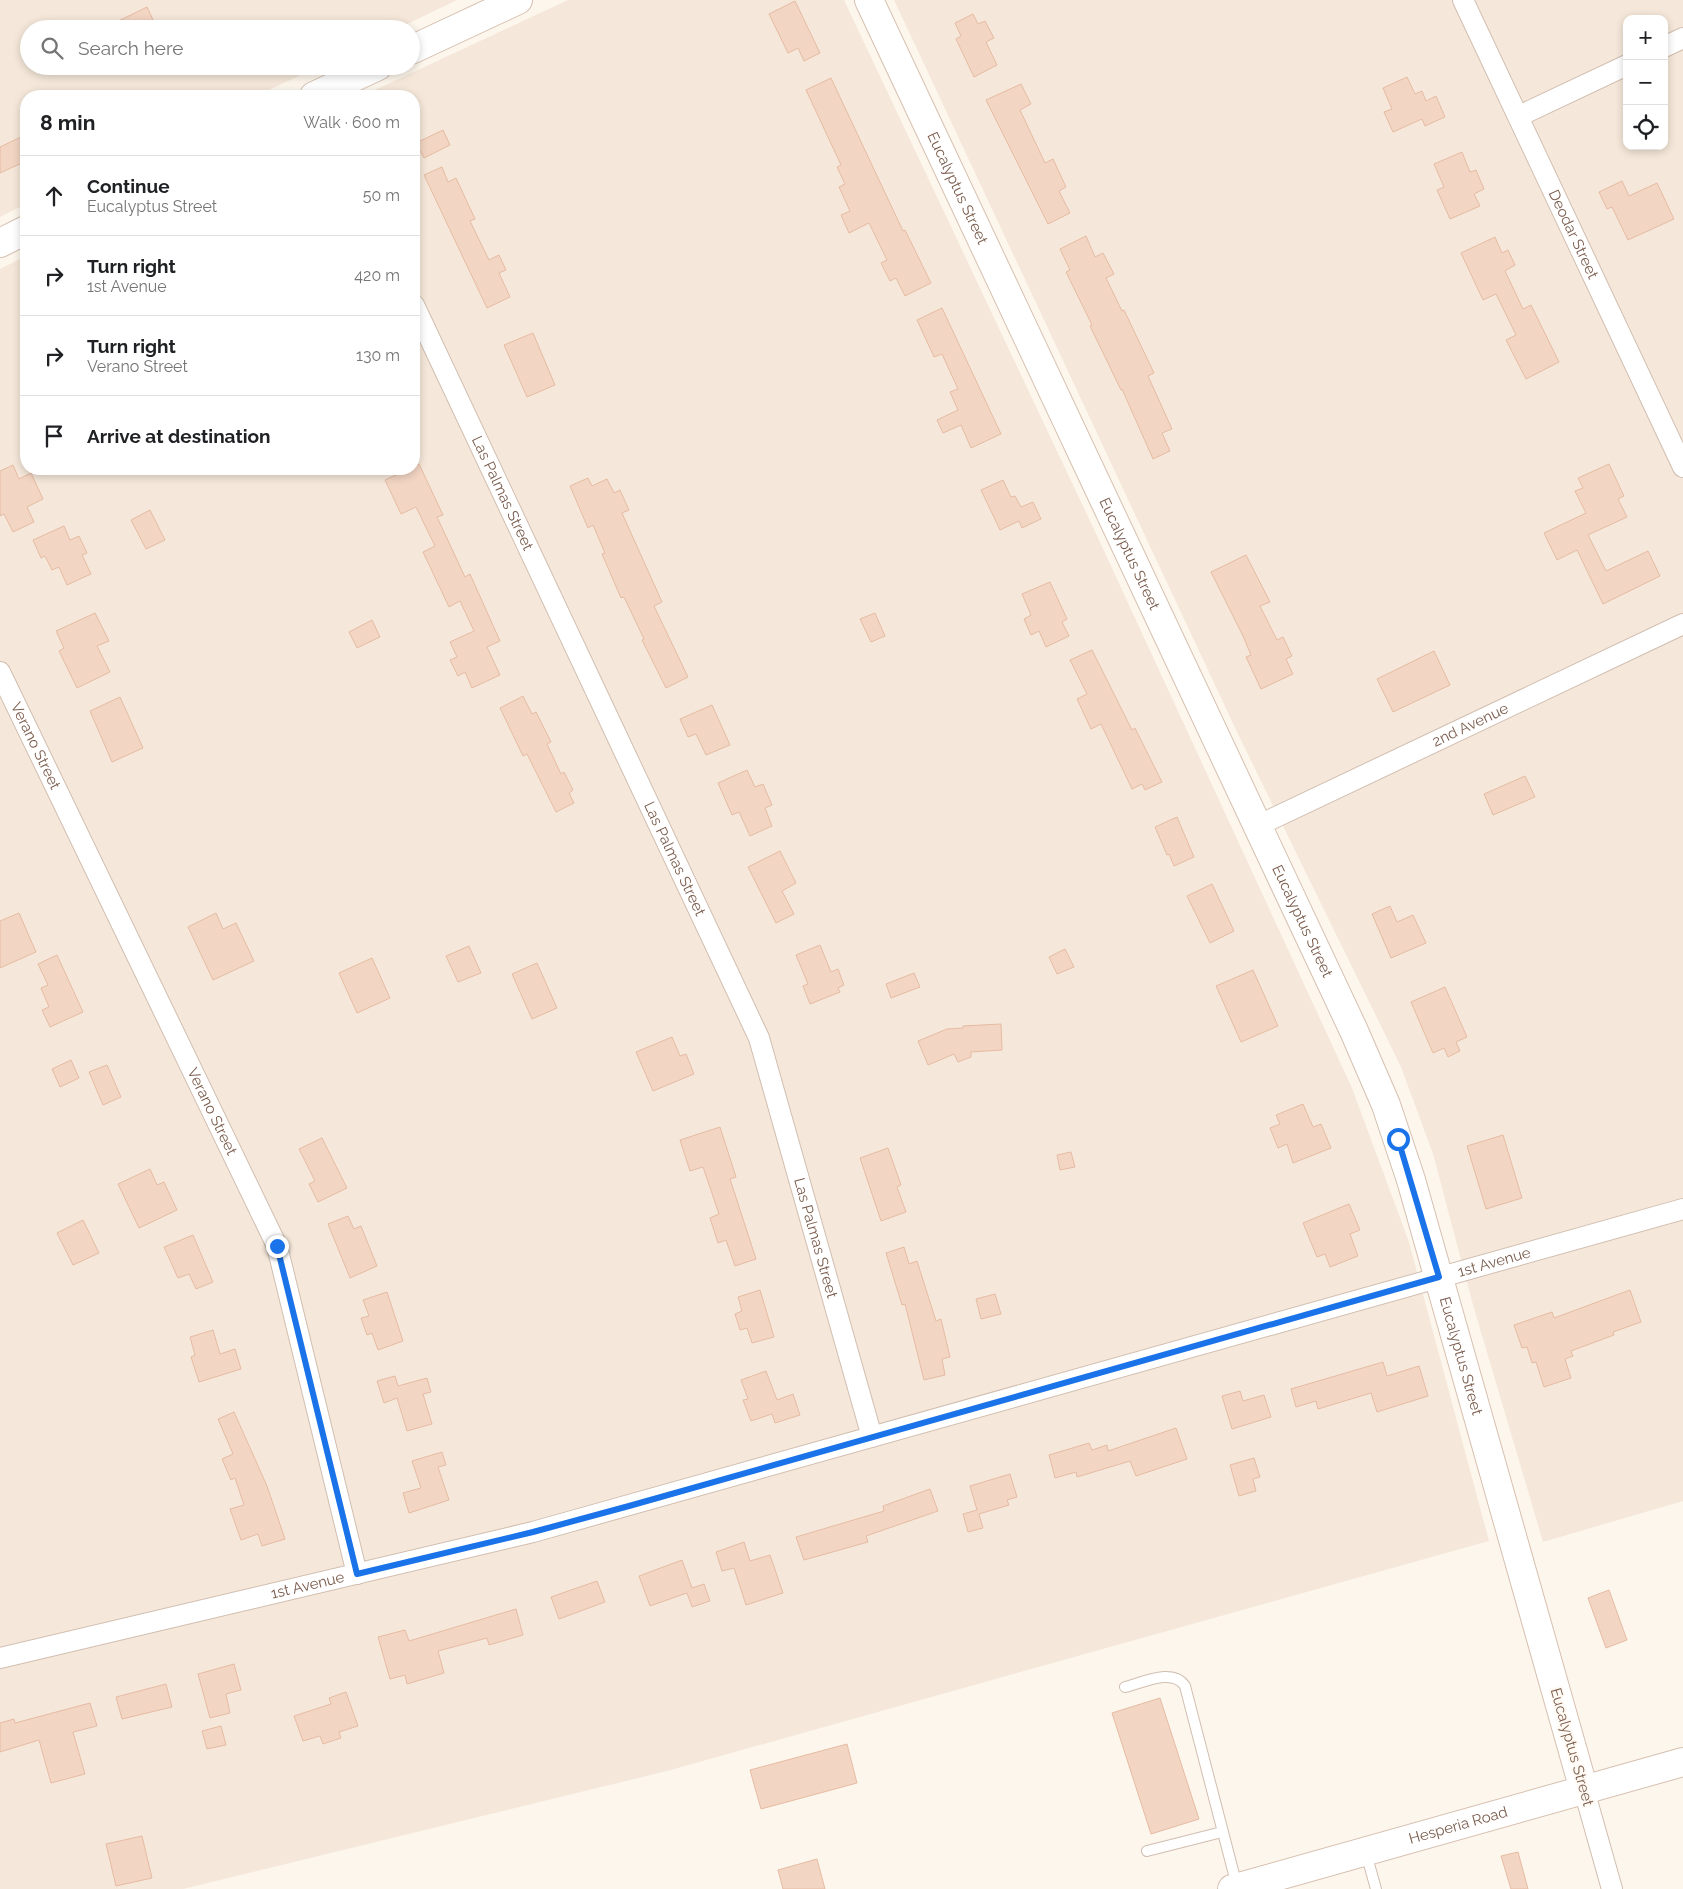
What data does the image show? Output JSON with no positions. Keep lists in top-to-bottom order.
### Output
{
  "streets": {
    "main road": ["Eucalyptus Street", "Hesperia Road"],
    "street": [
      "Deodar Street",
      "Las Palmas Street",
      "2nd Avenue",
      "Verano Street",
      "1st Avenue"
    ]
  },
  "crossings": [
    ["Eucalyptus Street", "2nd Avenue"],
    ["Eucalyptus Street", "1st Avenue"],
    ["Eucalyptus Street", "Hesperia Road"],
    ["Las Palmas Street", "1st Avenue"],
    ["Verano Street", "1st Avenue"]
  ],
  "page": {
    "map_buttons": ["+", "−"],
    "search": "Search here",
    "heading": ["8 min", "Walk · 600 m"],
    "list": [
      ["Continue", "Eucalyptus Street", "50 m"],
      ["Turn right", "1st Avenue", "420 m"],
      ["Turn right", "Verano Street", "130 m"],
      "Arrive at destination"
    ]
  }
}
